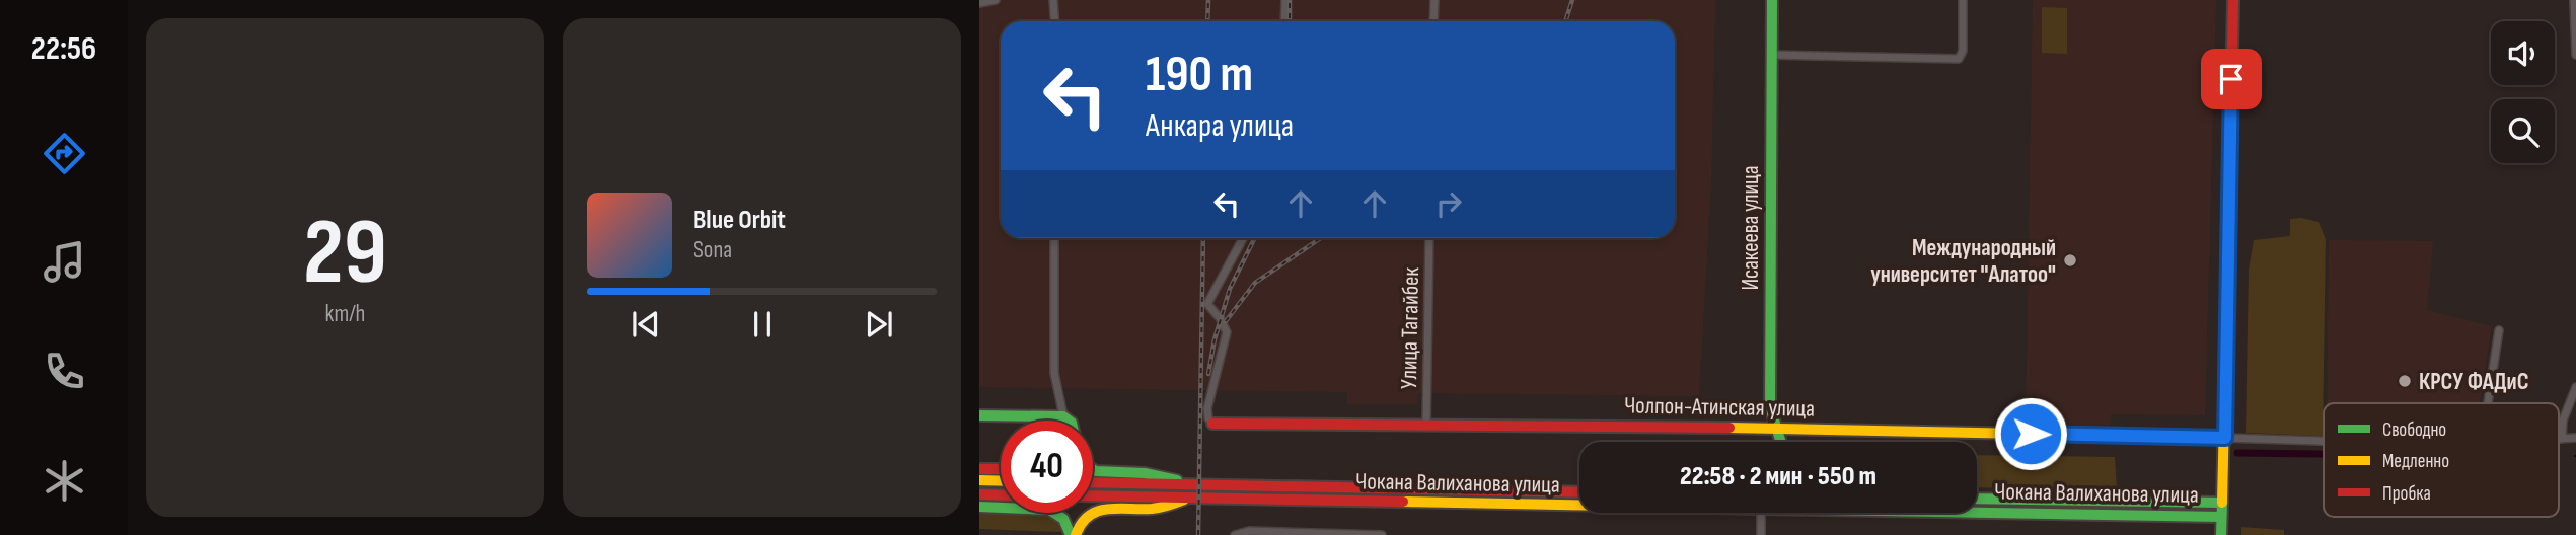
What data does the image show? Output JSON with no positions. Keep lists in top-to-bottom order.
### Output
{
  "streets": {
    "main road": ["Исакеева улица", "Чолпон-Атинская улица", "Чокана Валиханова улица"],
    "street": ["Улица Тагайбек"]
  },
  "crossings": [
    ["Исакеева улица", "Чолпон-Атинская улица"],
    ["Улица Тагайбек", "Чолпон-Атинская улица"]
  ],
  "places": ["Международный университет \"Алатоо\"", "КРСУ ФАДиС"],
  "legend": ["Свободно", "Медленно", "Пробка"],
  "page": {
    "tabs": "22:56",
    "tile": ["29", "km/h"],
    "turn": ["190 m", "Анкара улица"],
    "song": ["Blue Orbit", "Sona"],
    "limit": "40",
    "trip": "22:58 · 2 мин · 550 m"
  }
}
